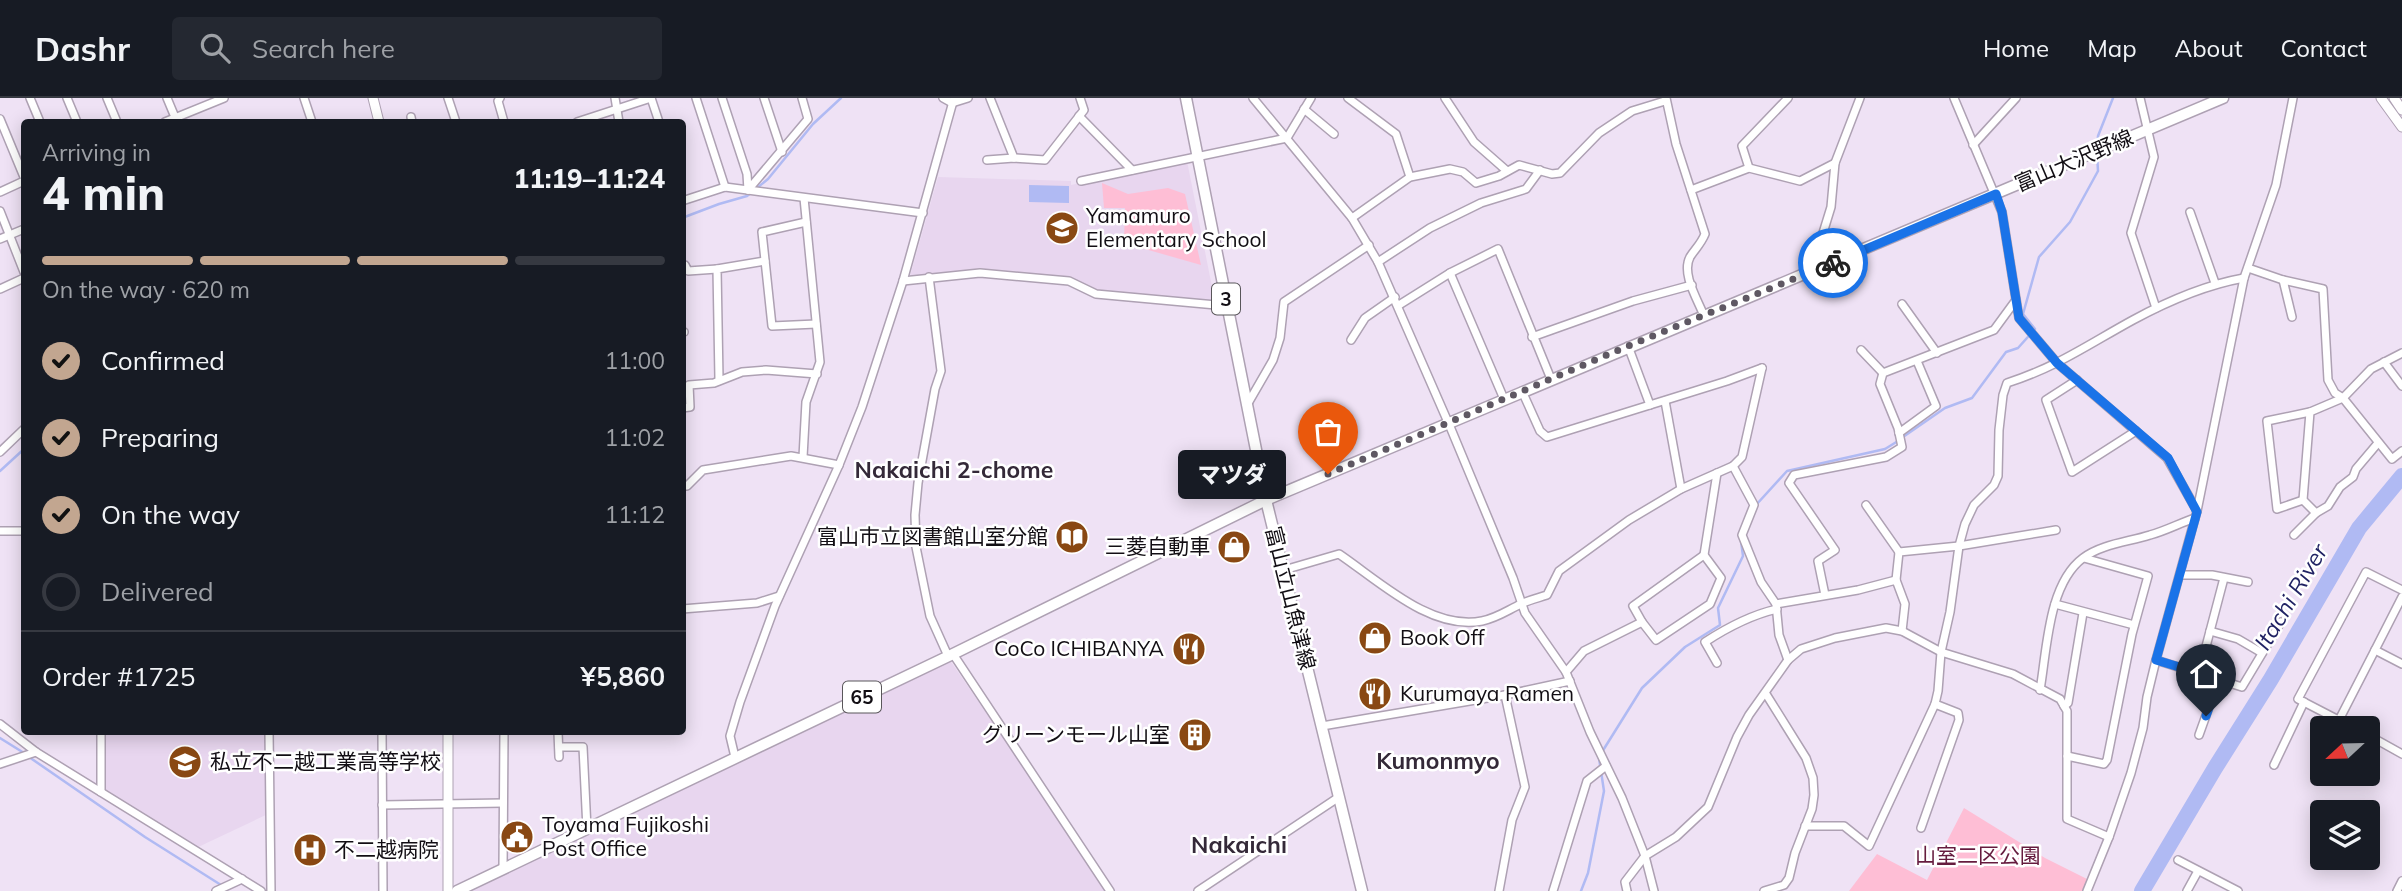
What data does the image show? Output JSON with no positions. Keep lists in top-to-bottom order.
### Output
{
  "streets": {
    "main road": [
      "富山大沢野線",
      "3",
      "富山立山魚津線",
      "65"
    ]
  },
  "crossings": [
    ["富山大沢野線", "富山立山魚津線"],
    ["富山大沢野線", "65"],
    ["富山立山魚津線", "65"]
  ],
  "districts": ["Nakaichi 2-chome", "Kumonmyo", "Nakaichi"],
  "water": ["Itachi River"],
  "parks": ["山室二区公園"],
  "places": {
    "school or university": ["Yamamuro Elementary School", "私立不二越工業高等学校"],
    "other": ["マツダ"],
    "library": ["富山市立図書館山室分館"],
    "shop": ["三菱自動車", "Book Off"],
    "restaurant": ["CoCo ICHIBANYA", "Kurumaya Ramen"],
    "building": ["グリーンモール山室"],
    "public building": ["Toyama Fujikoshi Post Office"],
    "hospital": ["不二越病院"]
  },
  "north": "left",
  "page": {
    "header": "Dashr",
    "search": "Search here",
    "nav": [
      "Home",
      "Map",
      "About",
      "Contact"
    ],
    "heading": ["4 min", "Arriving in", "11:19–11:24"],
    "panel": ["Order #1725", "¥5,860"],
    "bar": "On the way · 620 m",
    "list": [
      ["Confirmed", "11:00"],
      ["Preparing", "11:02"],
      ["On the way", "11:12"],
      "Delivered"
    ],
    "bubble": "マツダ"
  }
}
